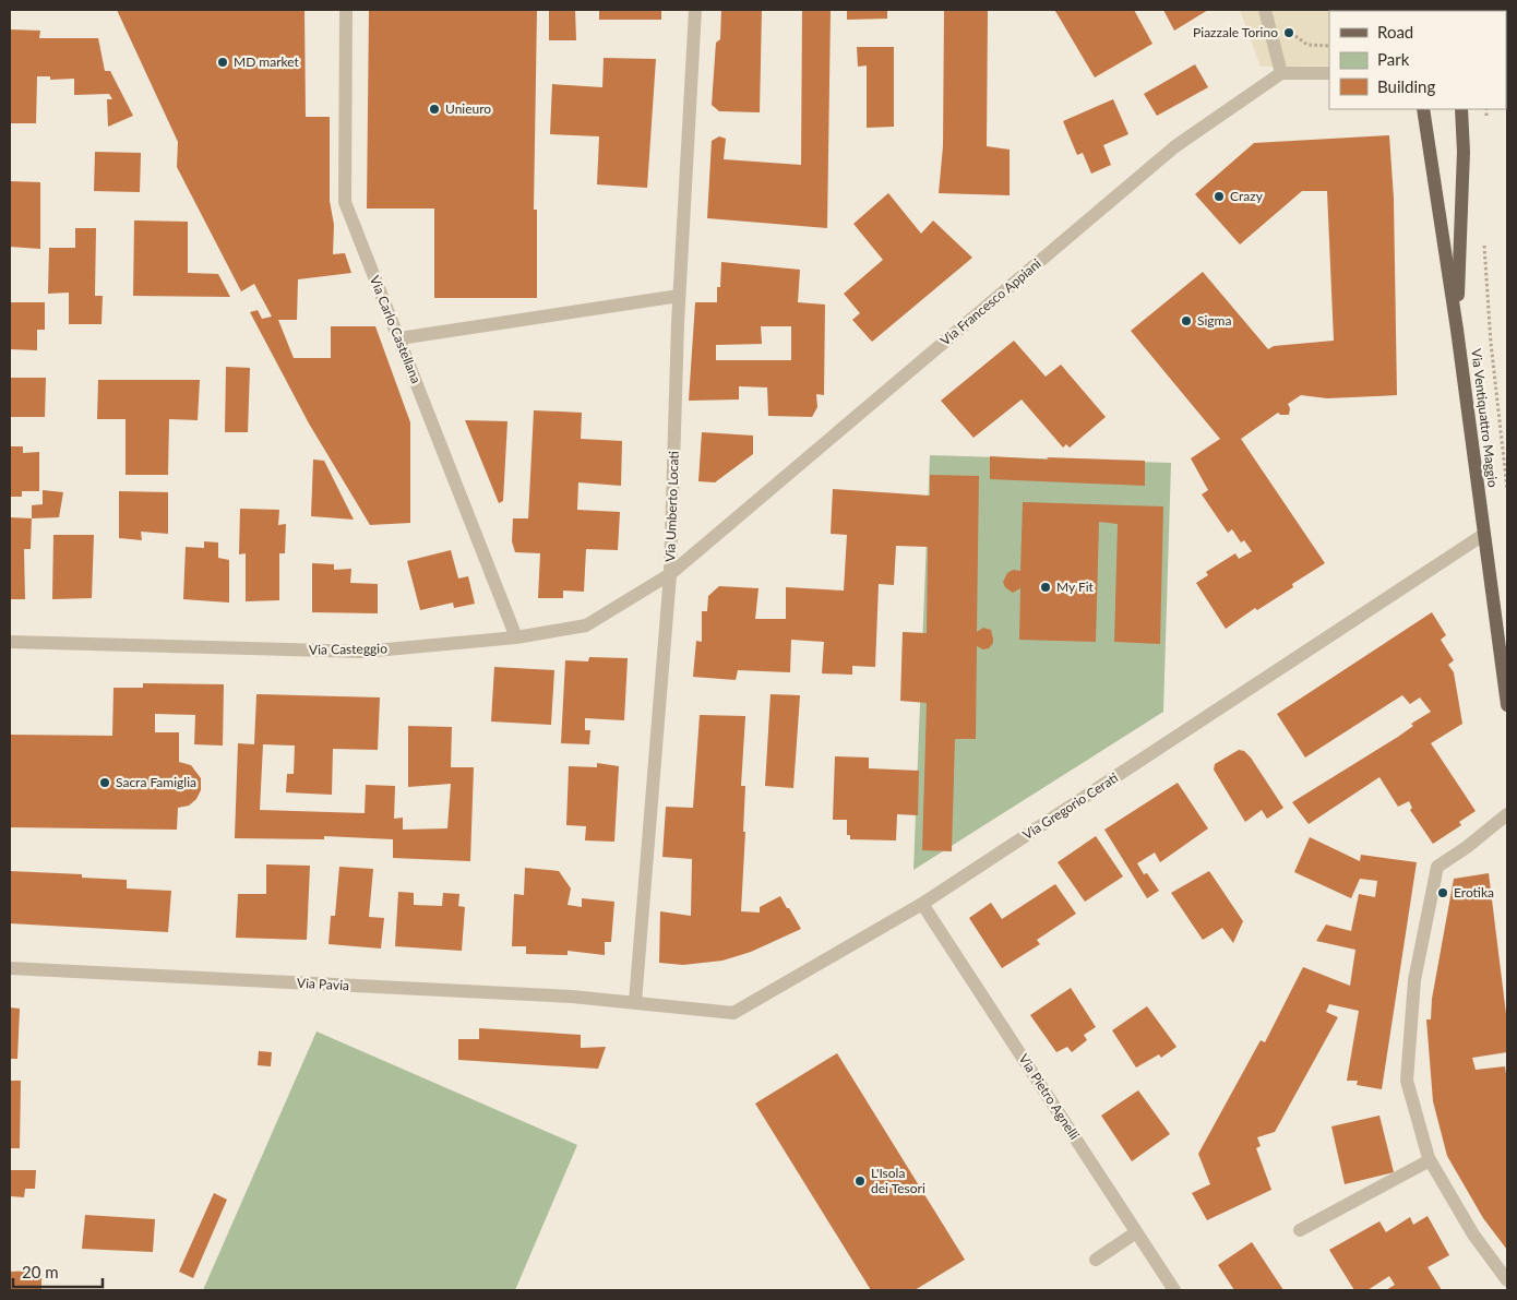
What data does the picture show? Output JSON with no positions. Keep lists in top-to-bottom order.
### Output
{
  "streets": {
    "main road": ["Via Ventiquattro Maggio"],
    "street": [
      "Via Francesco Appiani",
      "Via Carlo Castellana",
      "Via Umberto Locati",
      "Via Casteggio",
      "Via Gregorio Cerati",
      "Via Pavia",
      "Via Pietro Agnelli"
    ]
  },
  "crossings": [
    ["Via Francesco Appiani", "Via Umberto Locati"],
    ["Via Francesco Appiani", "Via Casteggio"],
    ["Via Carlo Castellana", "Via Casteggio"],
    ["Via Ventiquattro Maggio", "Via Gregorio Cerati"],
    ["Via Umberto Locati", "Via Casteggio"],
    ["Via Umberto Locati", "Via Gregorio Cerati"],
    ["Via Umberto Locati", "Via Pavia"],
    ["Via Gregorio Cerati", "Via Pavia"],
    ["Via Gregorio Cerati", "Via Pietro Agnelli"]
  ],
  "places": [
    "Piazzale Torino",
    "MD market",
    "Unieuro",
    "Crazy",
    "Sigma",
    "My Fit",
    "Sacra Famiglia",
    "Erotika",
    "L'Isola dei Tesori"
  ],
  "legend": ["Road", "Park", "Building"],
  "scale_bar": "20 m"
}
